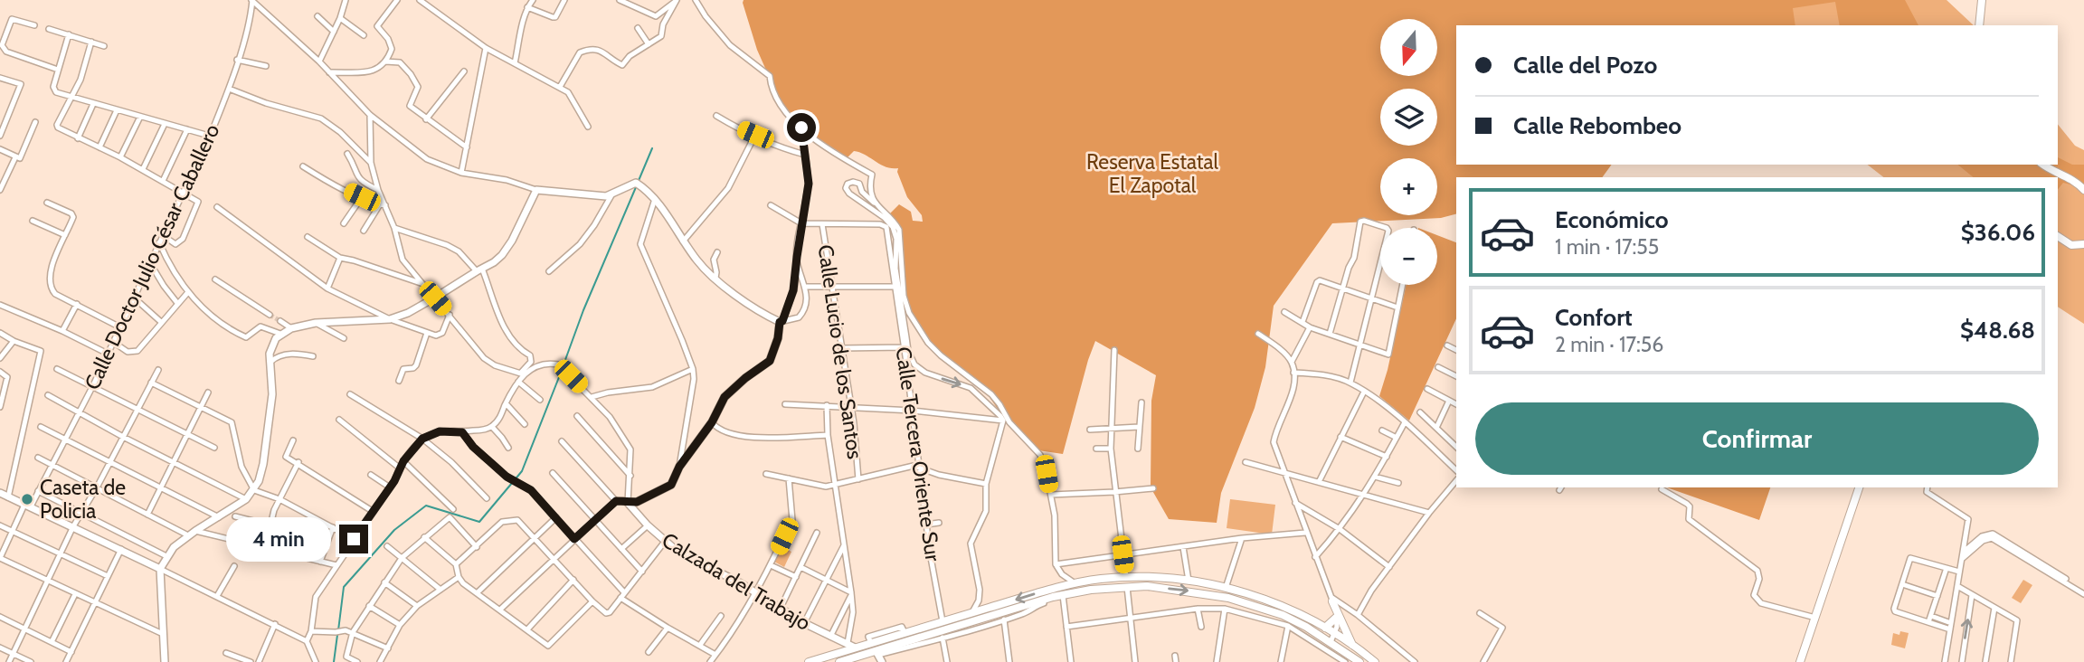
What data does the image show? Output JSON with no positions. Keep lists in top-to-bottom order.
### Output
{
  "streets": {
    "street": [
      "Calle Doctor Julio César Caballero",
      "Calle Lucio de los Santos",
      "Calle Tercera Oriente Sur",
      "Calzada del Trabajo"
    ]
  },
  "crossings": [
    ["Calle Lucio de los Santos", "Calle Tercera Oriente Sur"]
  ],
  "parks": ["Reserva Estatal El Zapotal"],
  "places": ["Caseta de Policia"],
  "north": "bottom",
  "page": {
    "map_buttons": ["+", "−"],
    "banner": ["Calle del Pozo", "Calle Rebombeo"],
    "list": [
      {
        "name": "Económico",
        "note": "1 min · 17:55",
        "value": "$36.06"
      },
      {
        "name": "Confort",
        "note": "2 min · 17:56",
        "value": "$48.68"
      }
    ],
    "buttons": "Confirmar",
    "bubble": "4 min"
  }
}
